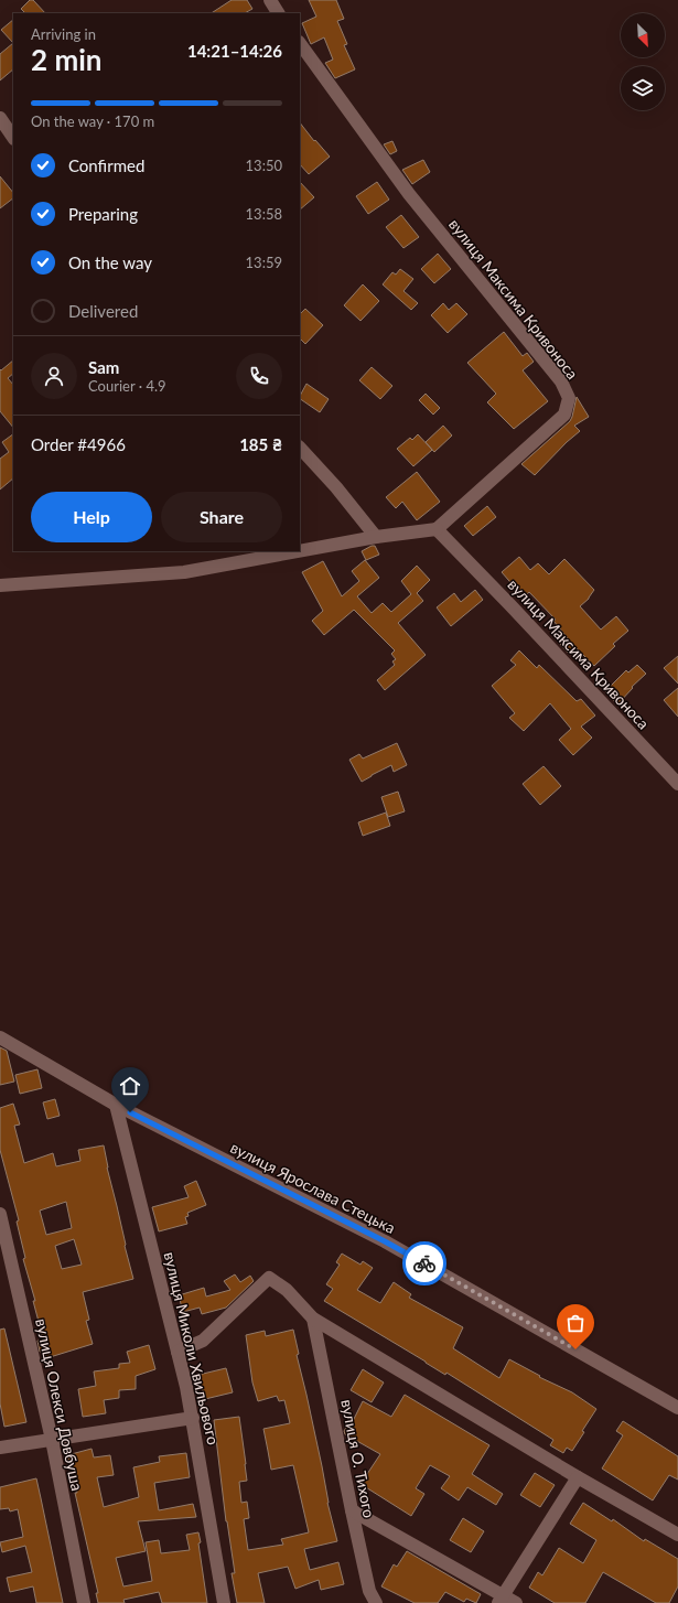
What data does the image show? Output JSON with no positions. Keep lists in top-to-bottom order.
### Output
{
  "streets": {
    "street": [
      "вулиця Максима Кривоноса",
      "вулиця Ярослава Стецька",
      "вулиця Миколи Хвильового",
      "вулиця Олекси Довбуша",
      "вулиця О. Тихого"
    ]
  },
  "crossings": [
    ["вулиця Ярослава Стецька", "вулиця Миколи Хвильового"]
  ],
  "north": "bottom right",
  "page": {
    "heading": ["2 min", "Arriving in", "14:21–14:26"],
    "panel": [
      "Sam",
      "Courier · 4.9",
      "Order #4966",
      "185 ₴"
    ],
    "bar": "On the way · 170 m",
    "list": [
      ["Confirmed", "13:50"],
      ["Preparing", "13:58"],
      ["On the way", "13:59"],
      "Delivered"
    ],
    "buttons": ["Help", "Share"]
  }
}
